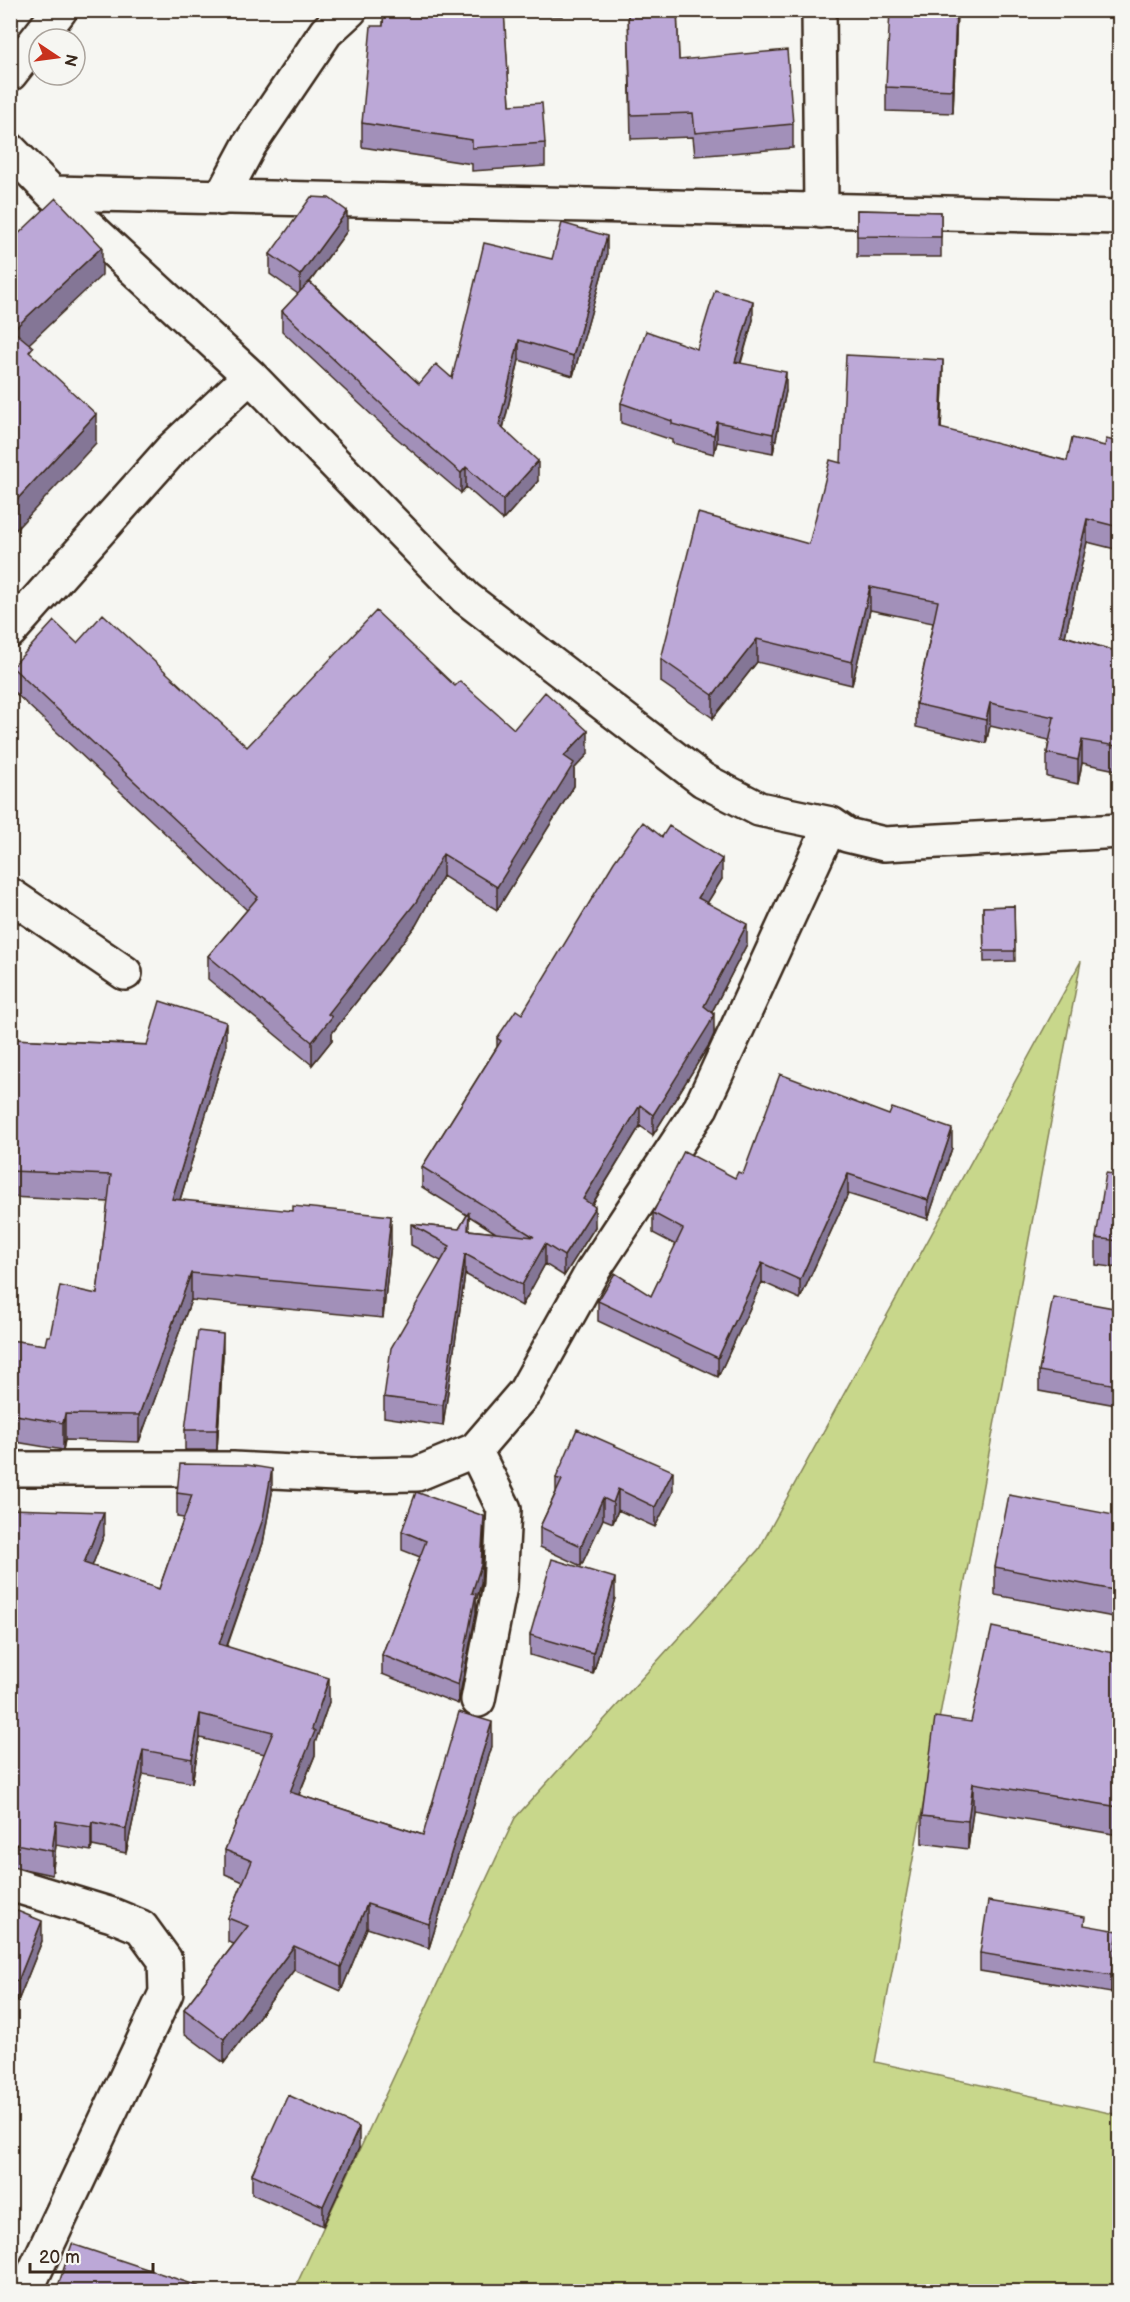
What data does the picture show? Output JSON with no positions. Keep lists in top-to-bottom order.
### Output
{
  "scale_bar": "20 m",
  "north": "right"
}
